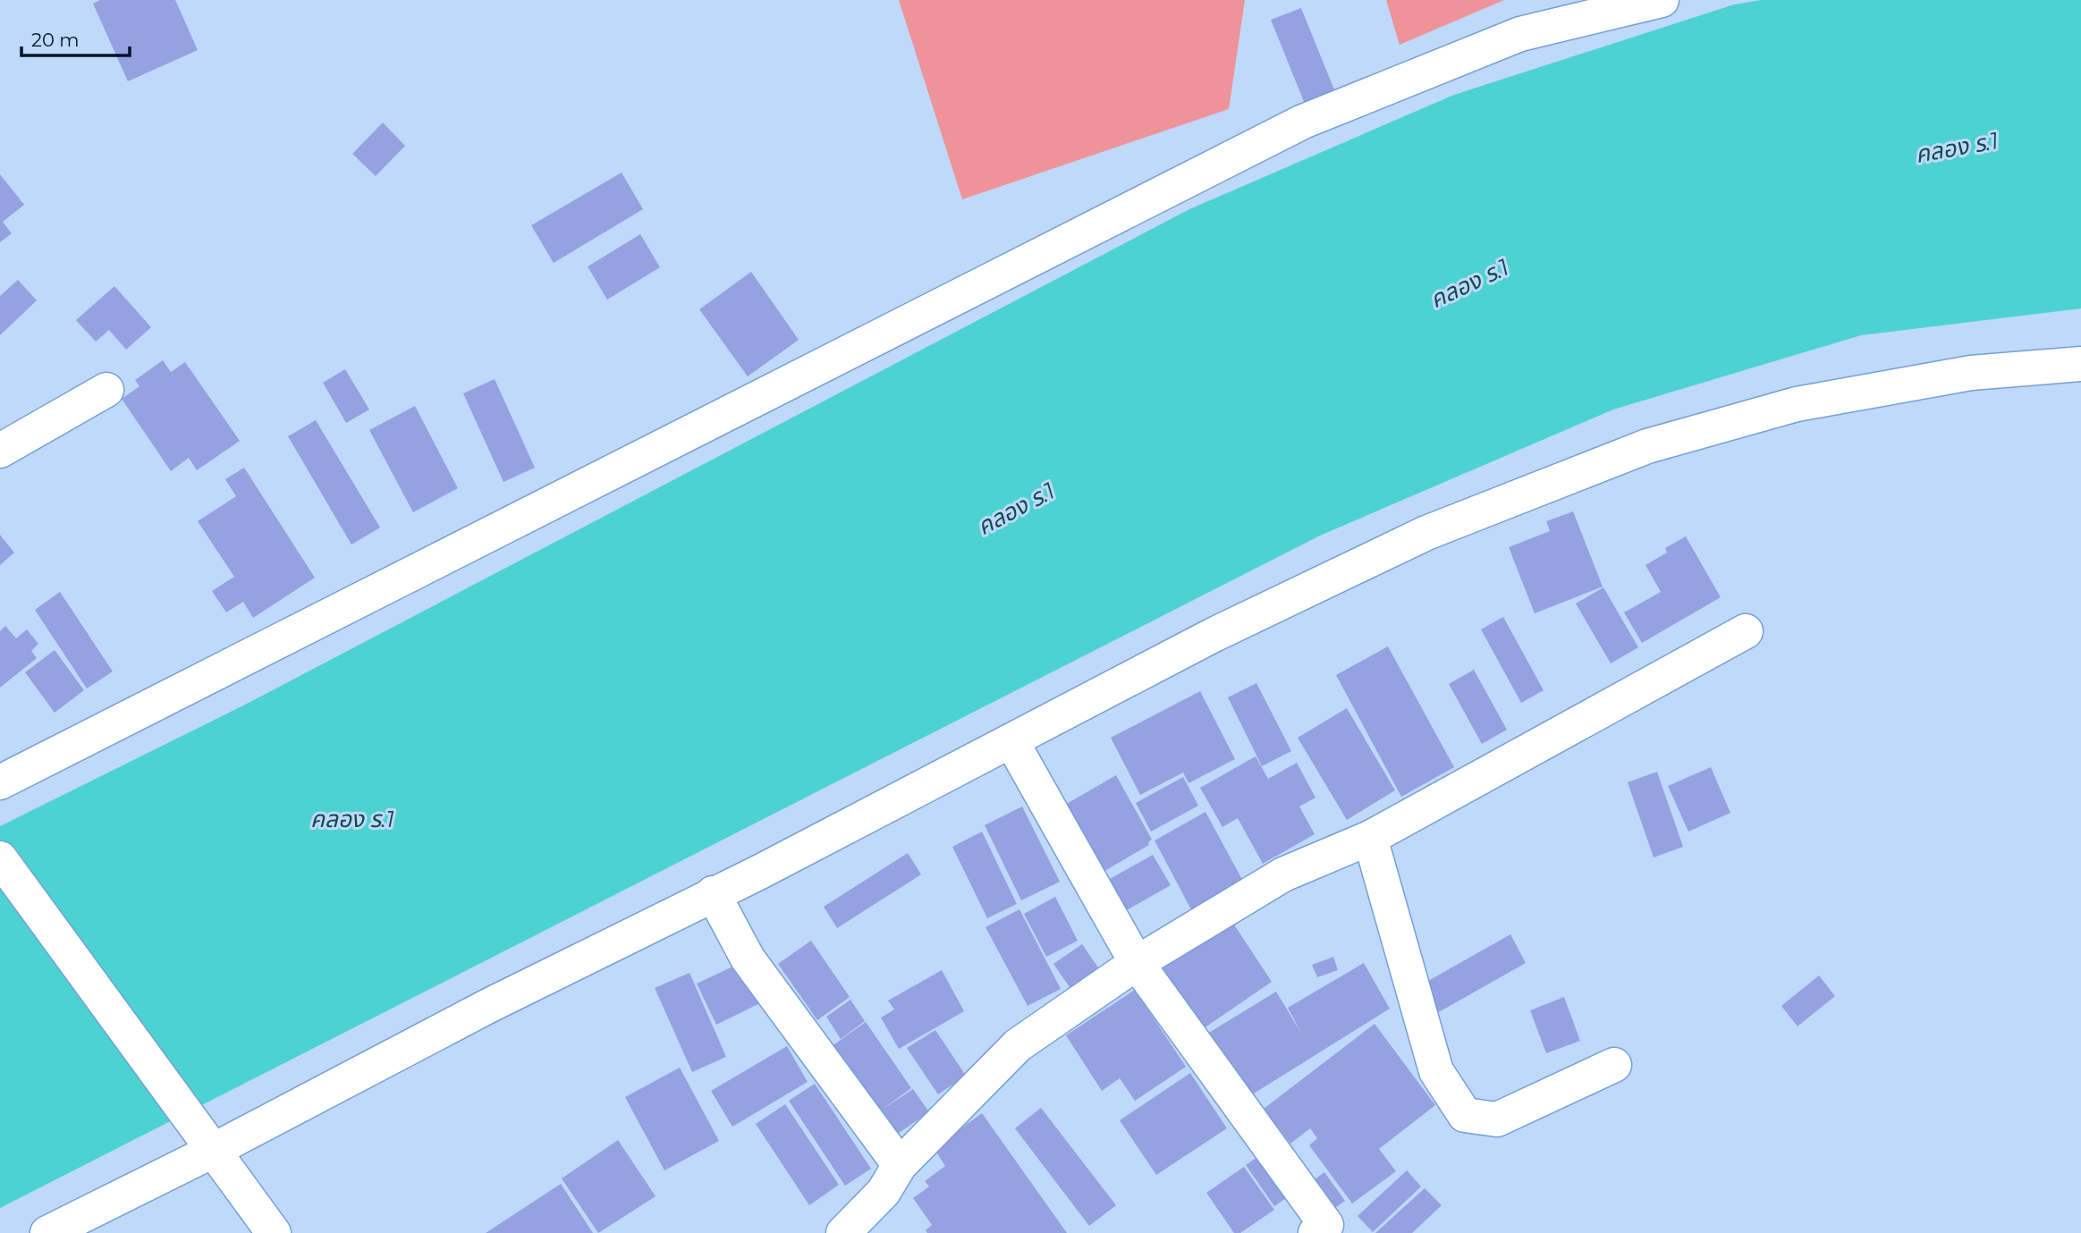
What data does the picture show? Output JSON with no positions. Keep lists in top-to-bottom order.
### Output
{
  "water": ["คลอง ร.1"],
  "scale_bar": "20 m"
}
